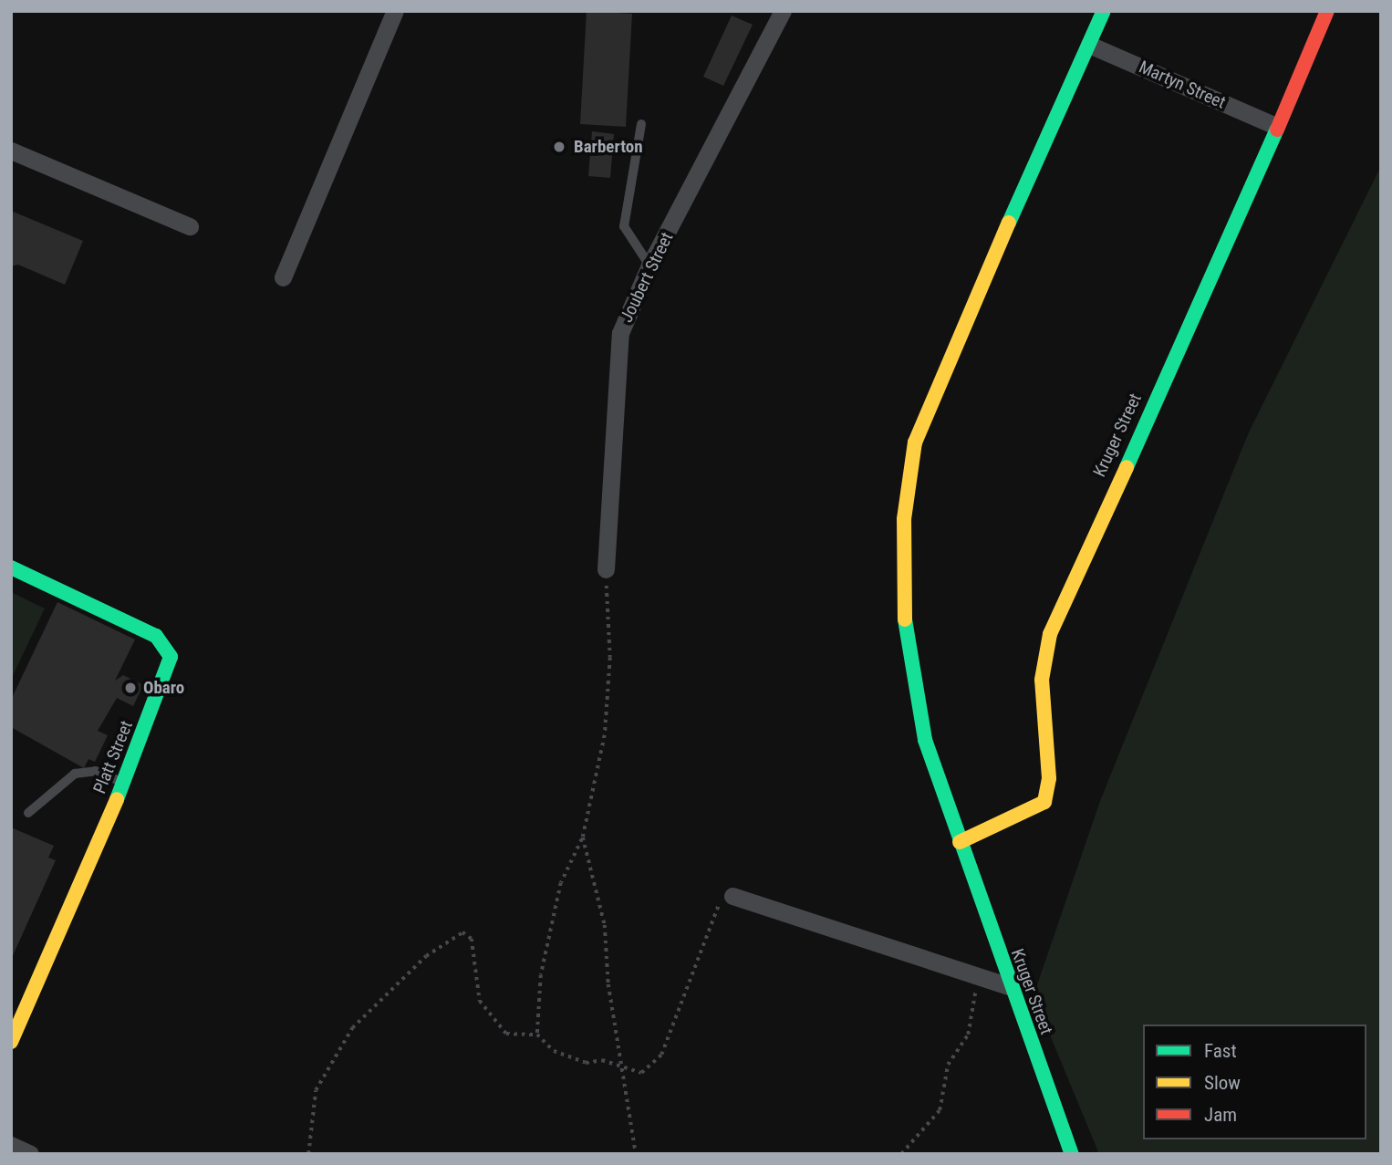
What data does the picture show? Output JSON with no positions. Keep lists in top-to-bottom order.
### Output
{
  "streets": {
    "street": [
      "Martyn Street",
      "Joubert Street",
      "Kruger Street",
      "Platt Street"
    ]
  },
  "crossings": [
    ["Martyn Street", "Kruger Street"]
  ],
  "places": ["Barberton", "Obaro"],
  "legend": ["Fast", "Slow", "Jam"]
}
